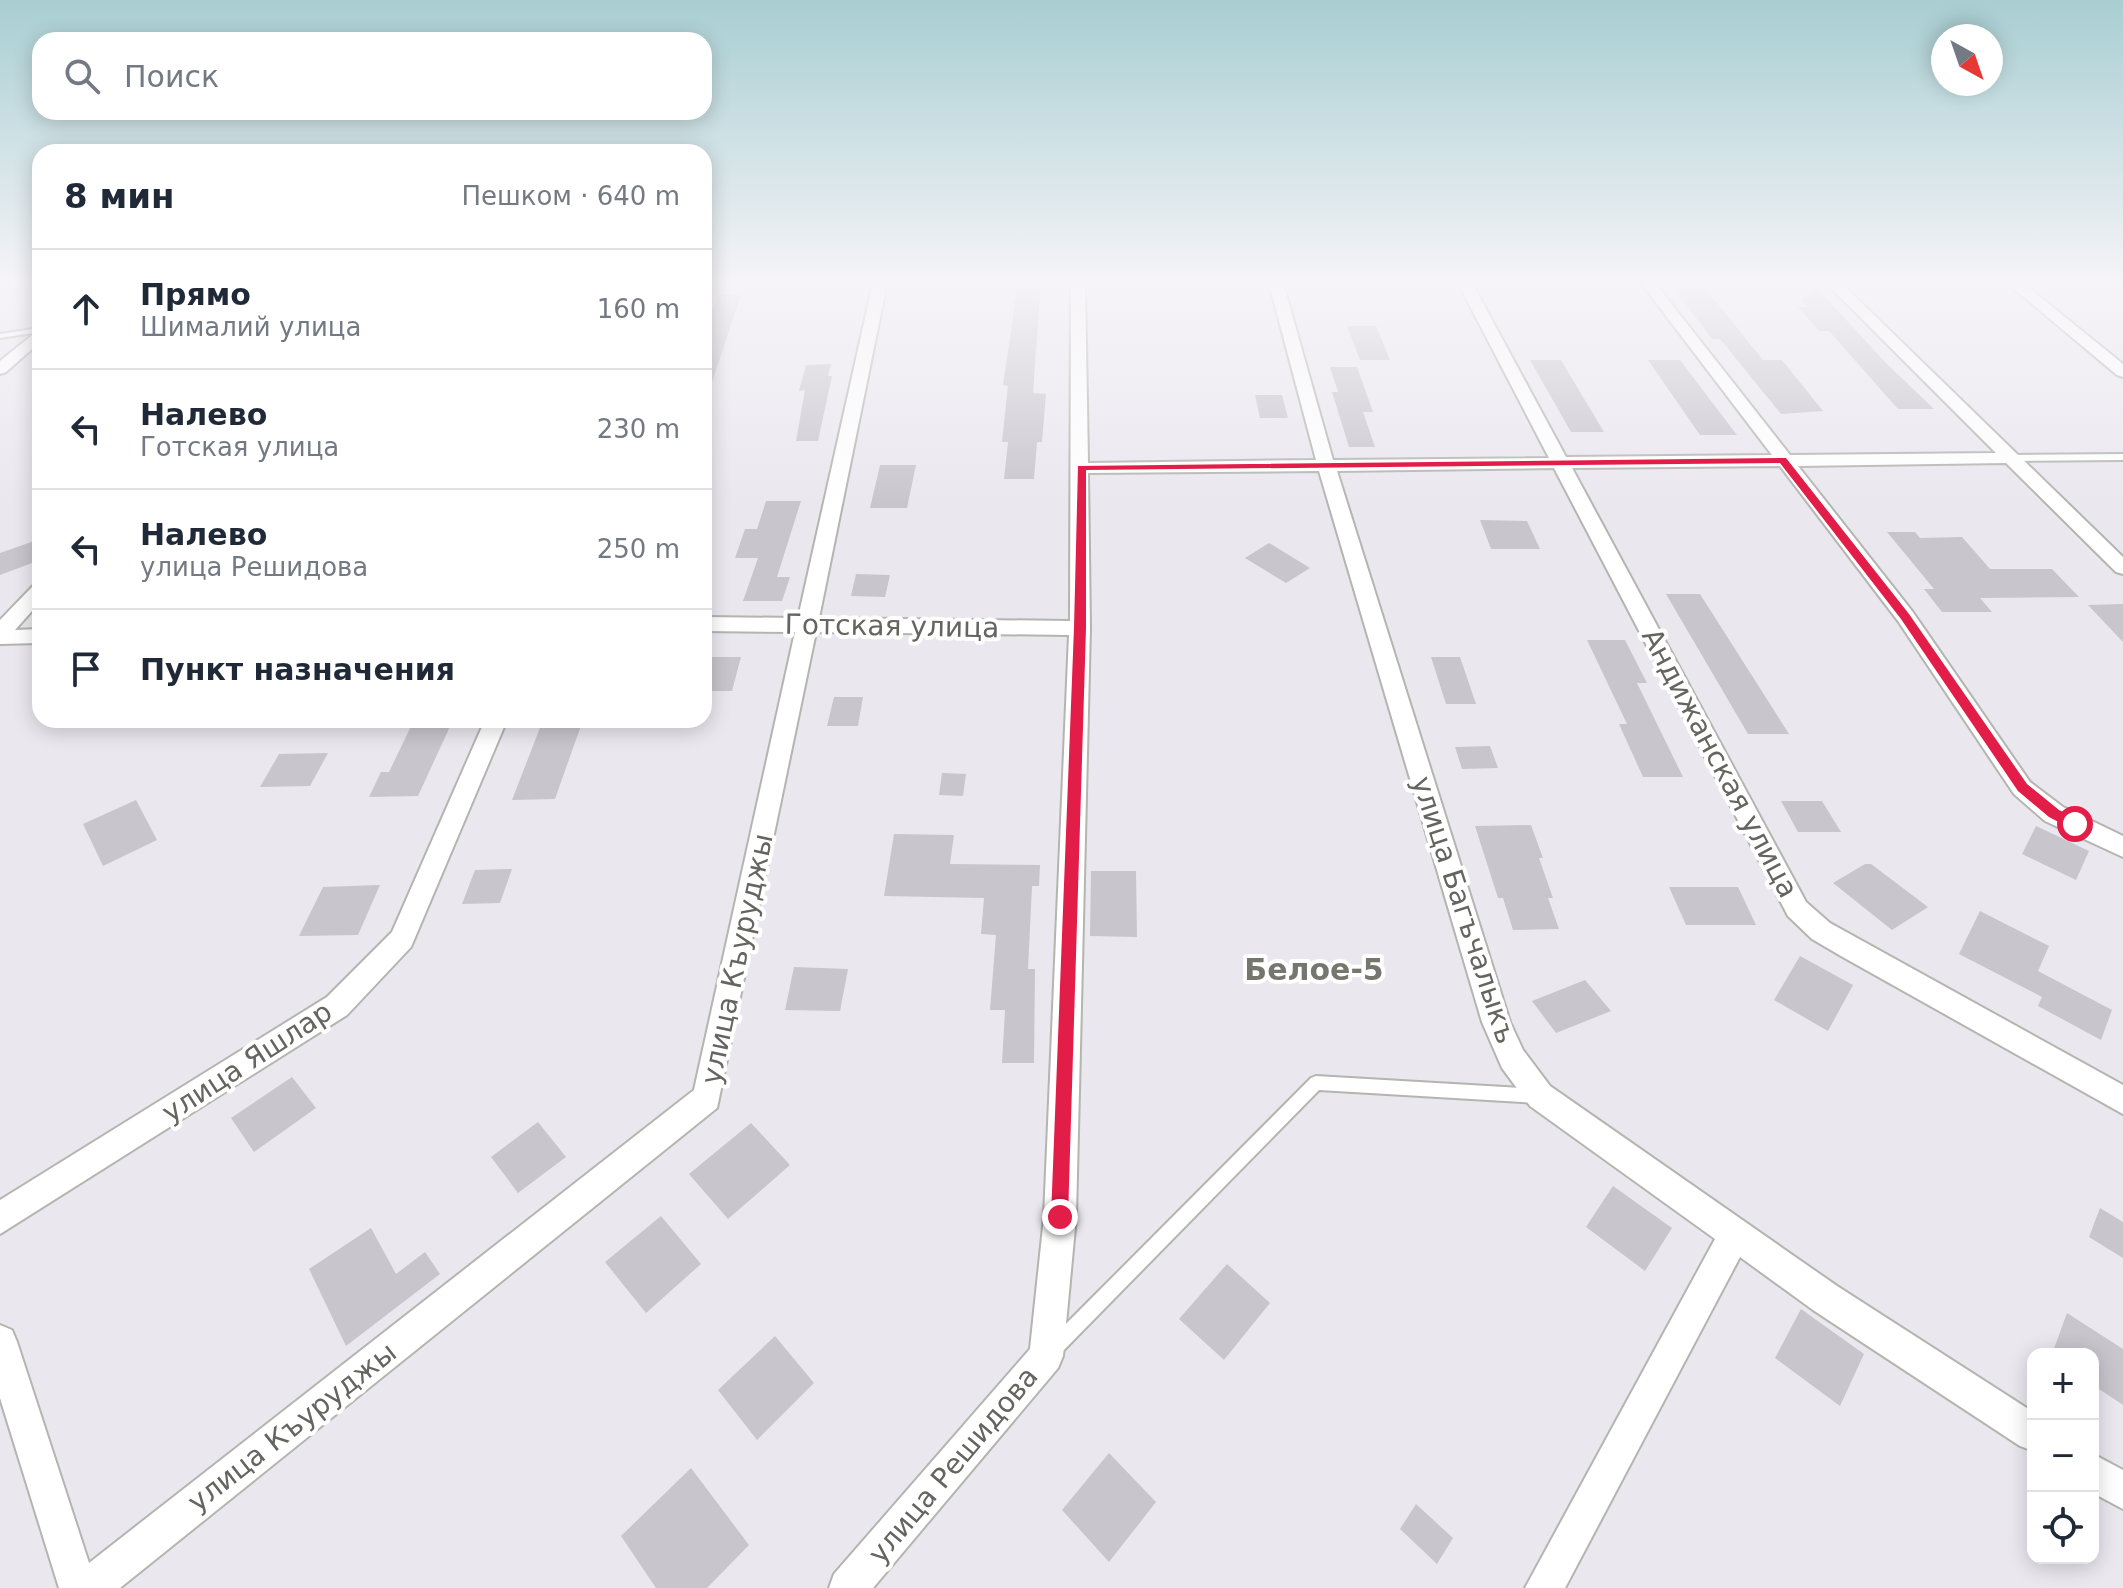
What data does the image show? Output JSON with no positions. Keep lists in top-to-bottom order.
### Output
{
  "streets": {
    "street": [
      "Готская улица",
      "Андижанская улица",
      "улица Багъчалыкъ",
      "улица Къуруджы",
      "улица Яшлар",
      "улица Решидова"
    ]
  },
  "crossings": [
    ["Готская улица", "улица Къуруджы"],
    ["Готская улица", "улица Решидова"]
  ],
  "districts": ["Белое-5"],
  "north": "bottom right",
  "page": {
    "search": "Поиск",
    "heading": ["8 мин", "Пешком · 640 m"],
    "list": [
      ["Прямо", "Шималий улица", "160 m"],
      ["Налево", "Готская улица", "230 m"],
      ["Налево", "улица Решидова", "250 m"],
      "Пункт назначения"
    ],
    "map_buttons": ["+", "−"]
  }
}
